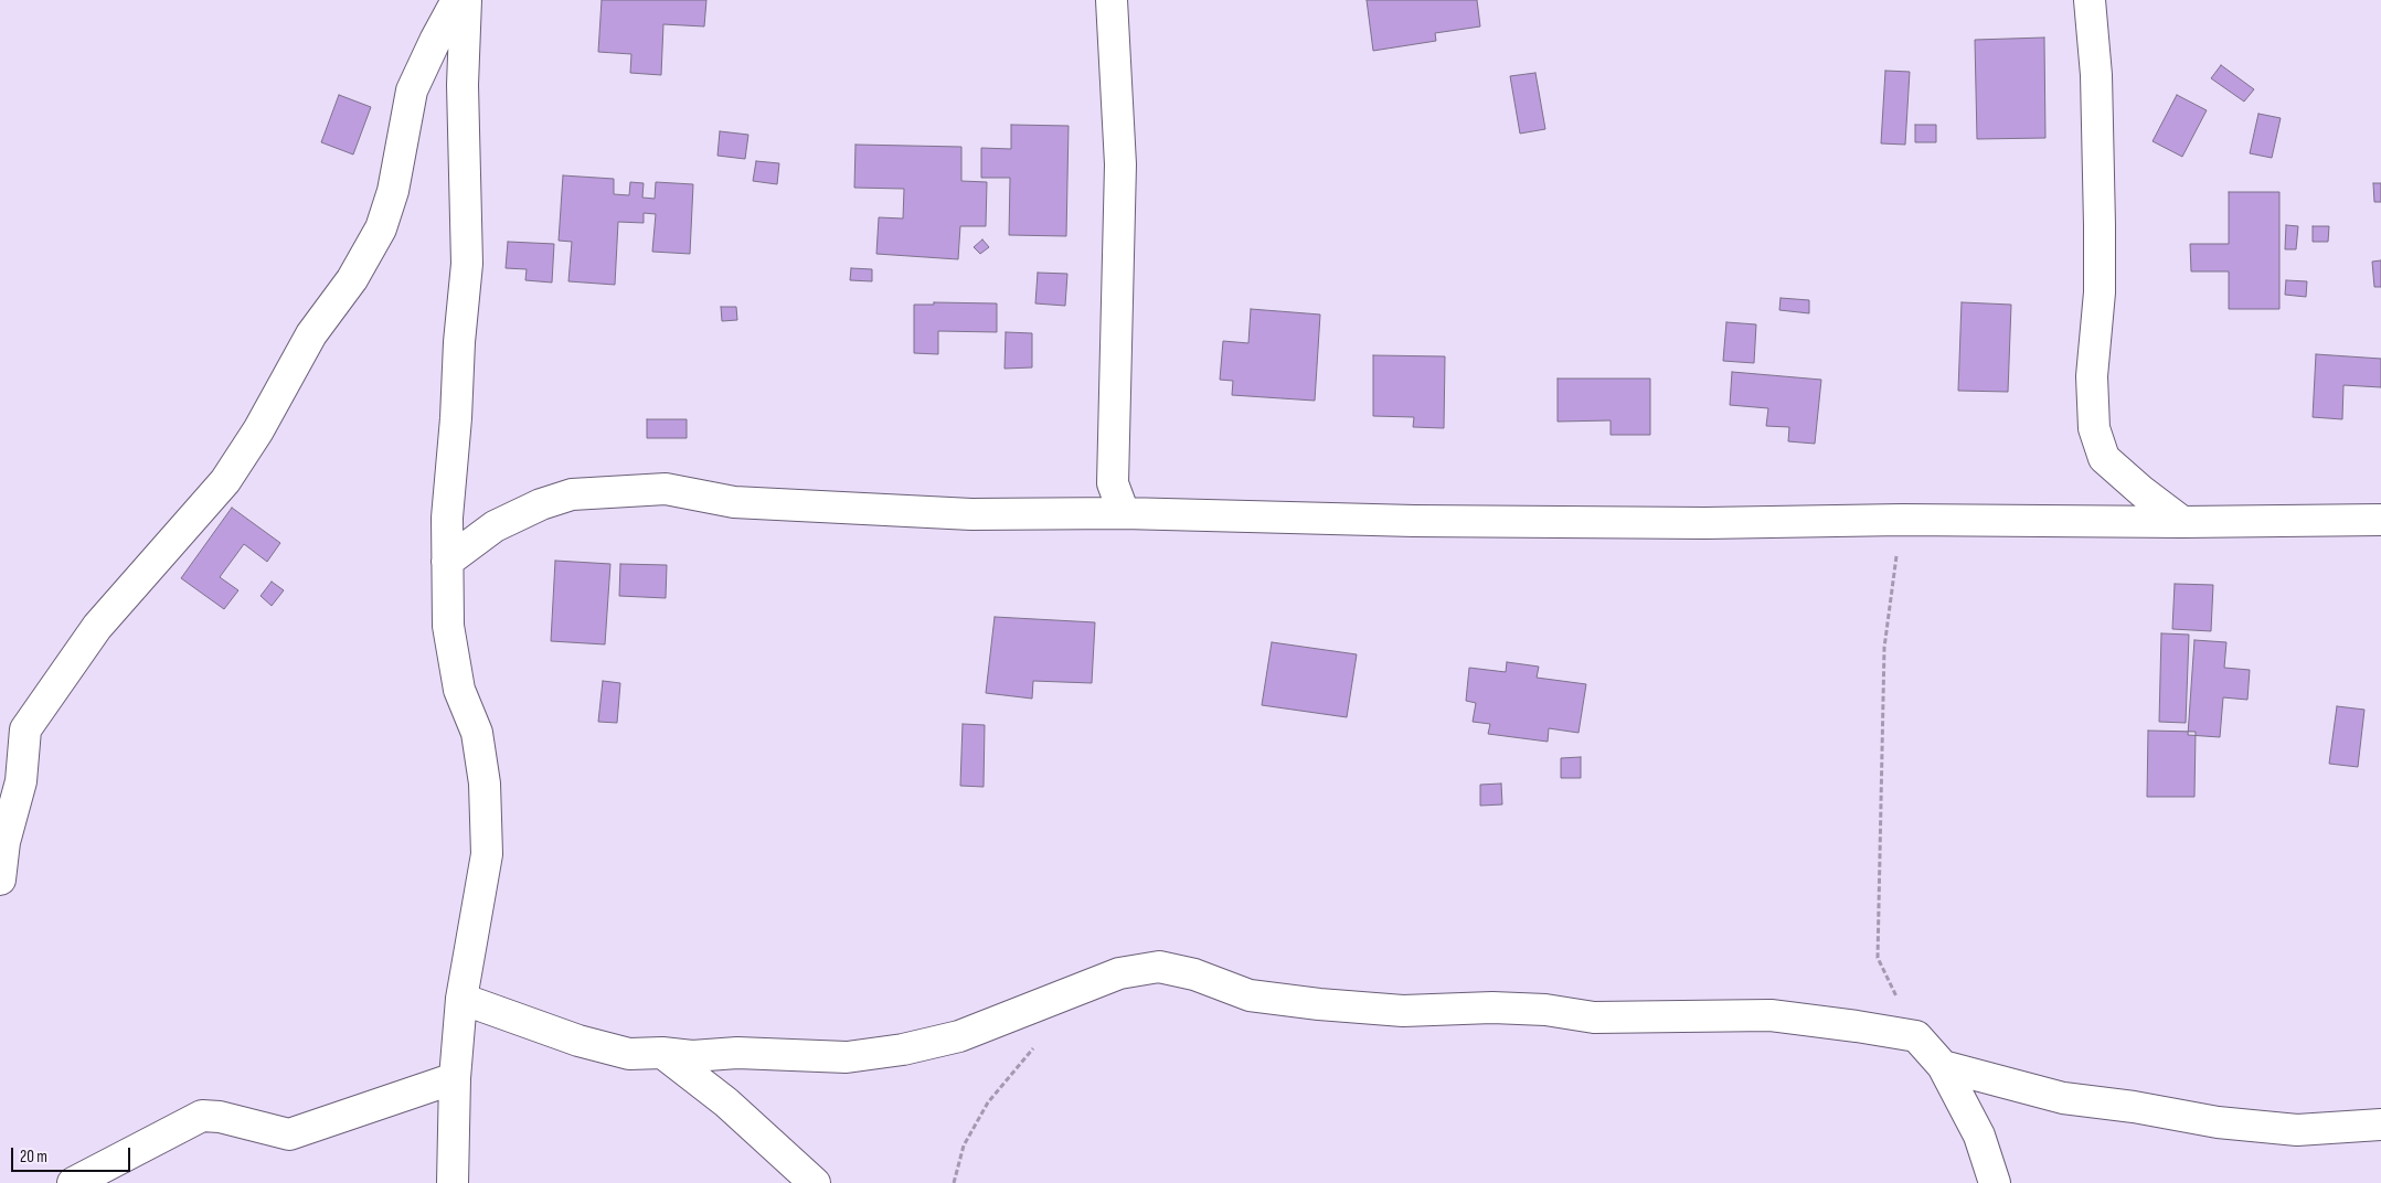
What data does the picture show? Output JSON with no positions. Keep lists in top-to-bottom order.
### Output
{
  "scale_bar": "20 m"
}
